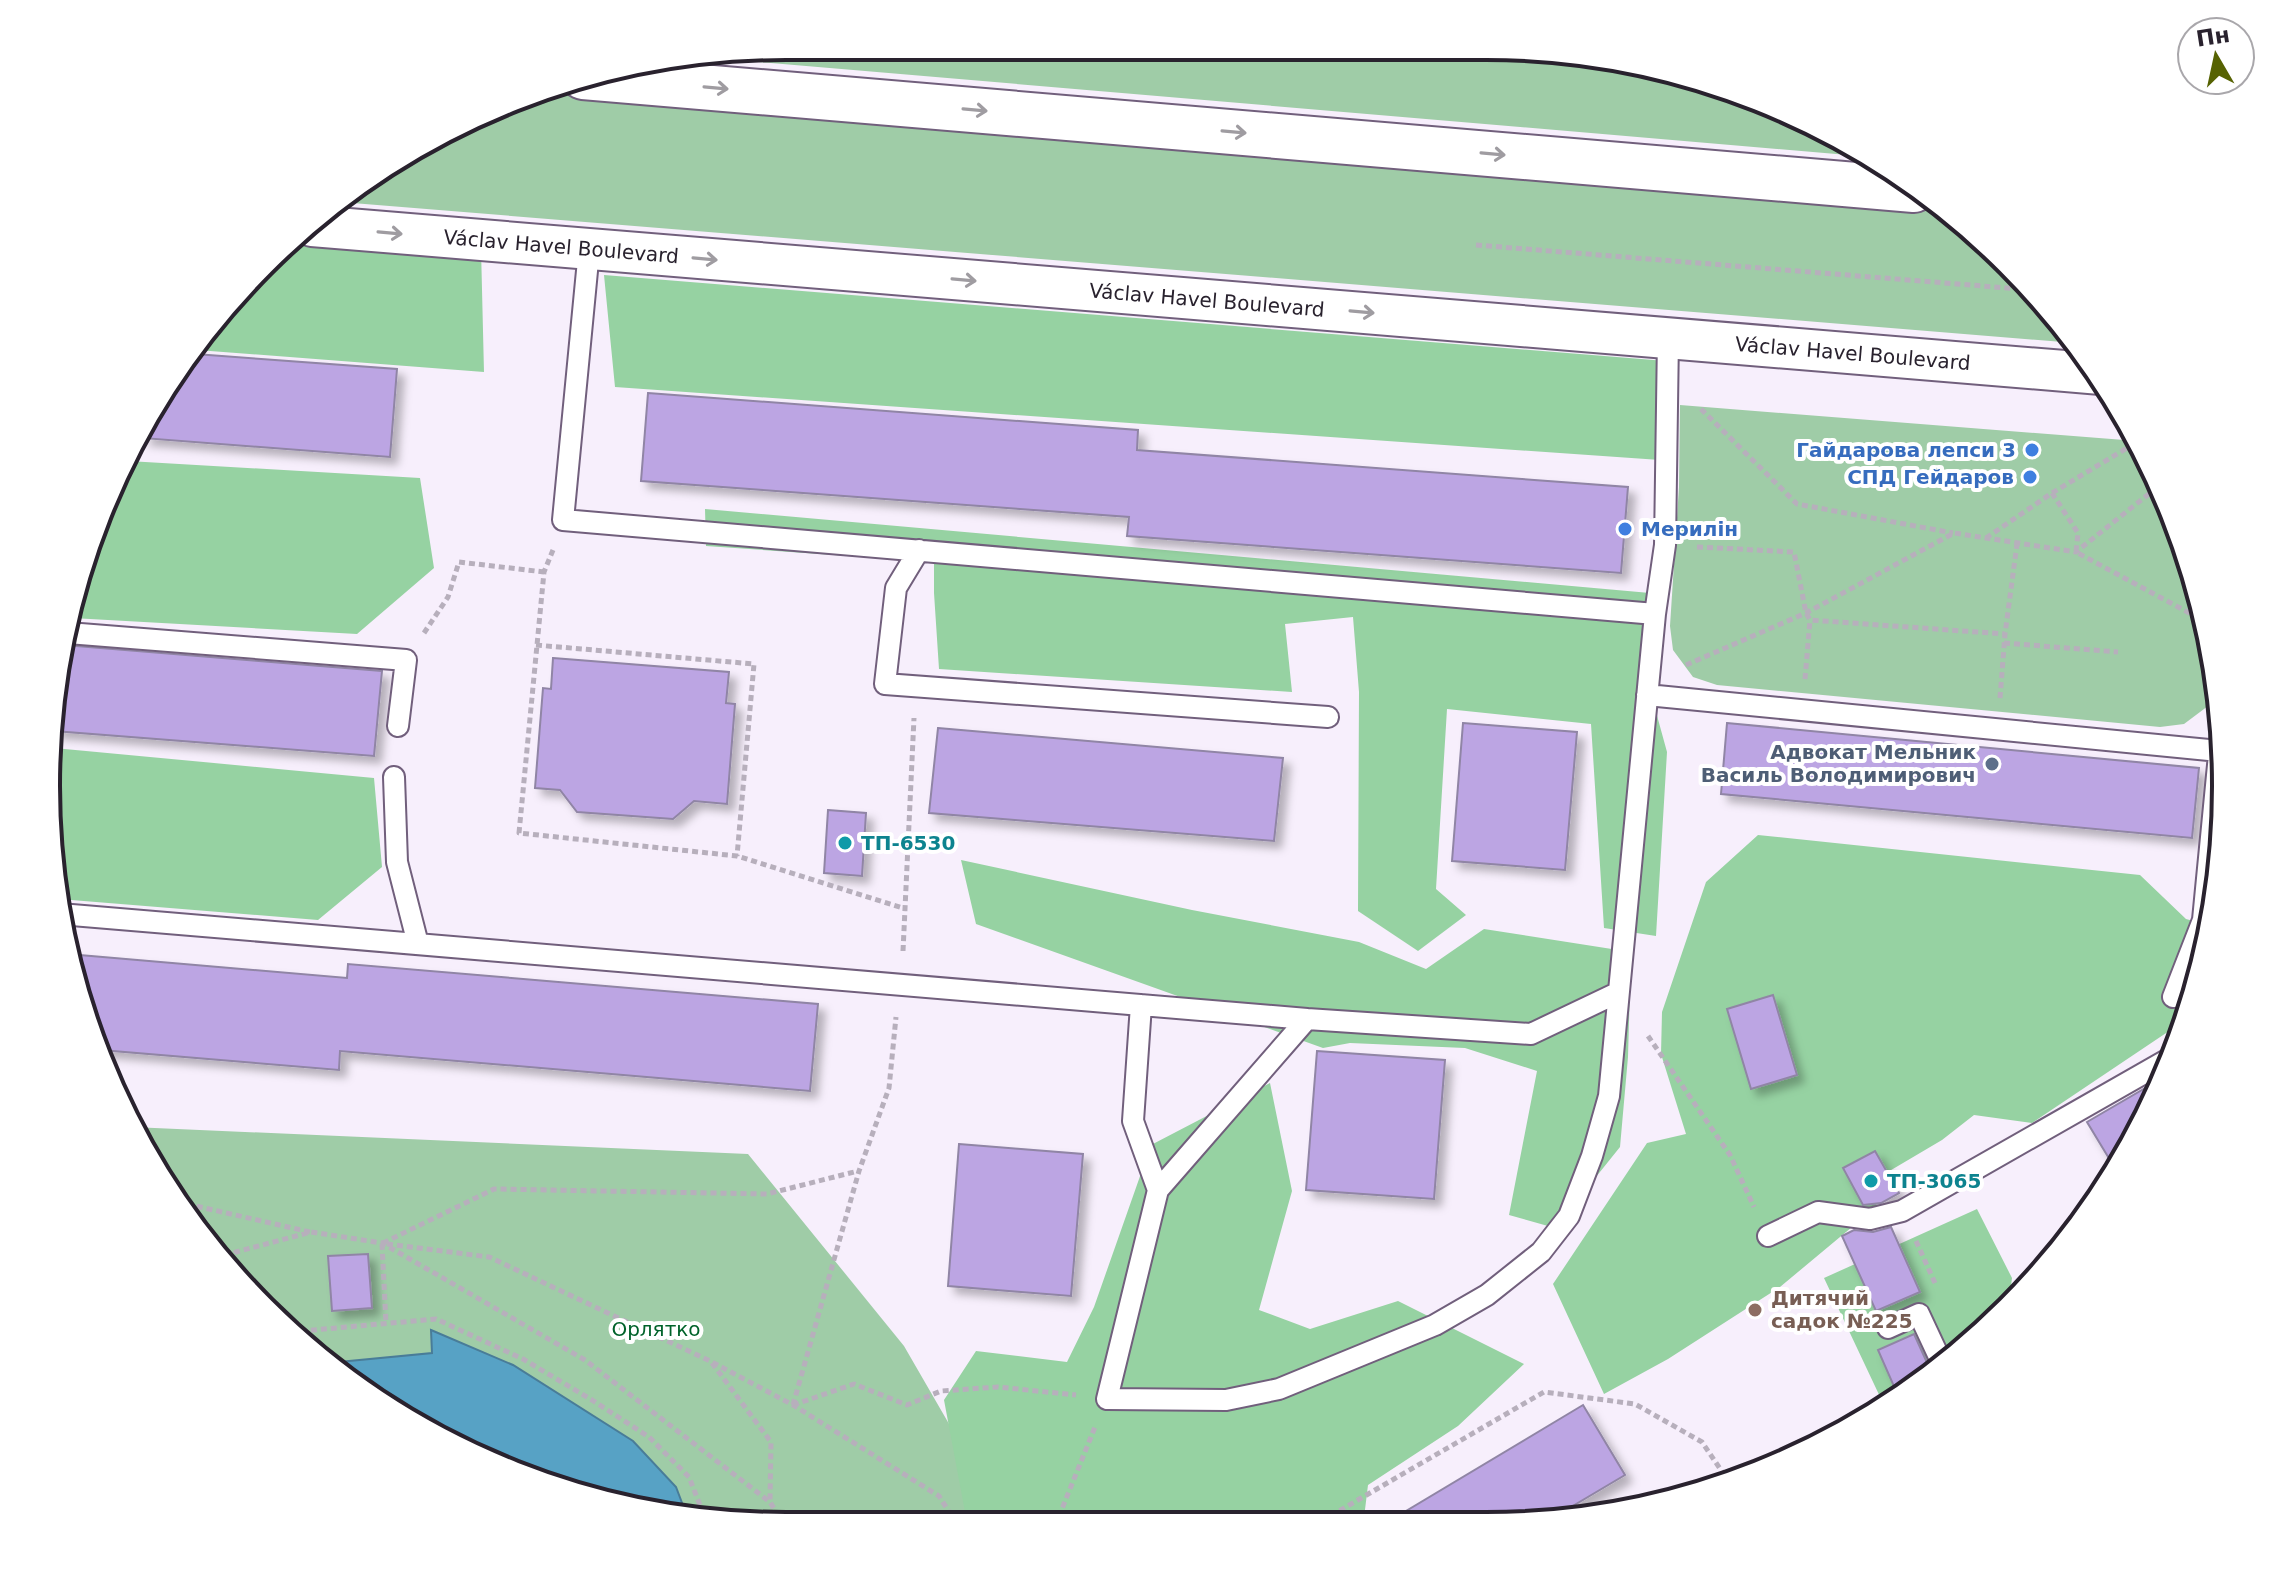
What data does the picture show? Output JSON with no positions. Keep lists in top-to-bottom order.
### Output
{
  "streets": {
    "street": ["Václav Havel Boulevard"]
  },
  "parks": ["Орлятко"],
  "places": [
    "Гайдарова лепси 3",
    "СПД Гейдаров",
    "Мерилін",
    "Адвокат Мельник Василь Володимирович",
    "ТП-6530",
    "ТП-3065",
    "Дитячий садок №225"
  ],
  "north": "top"
}
